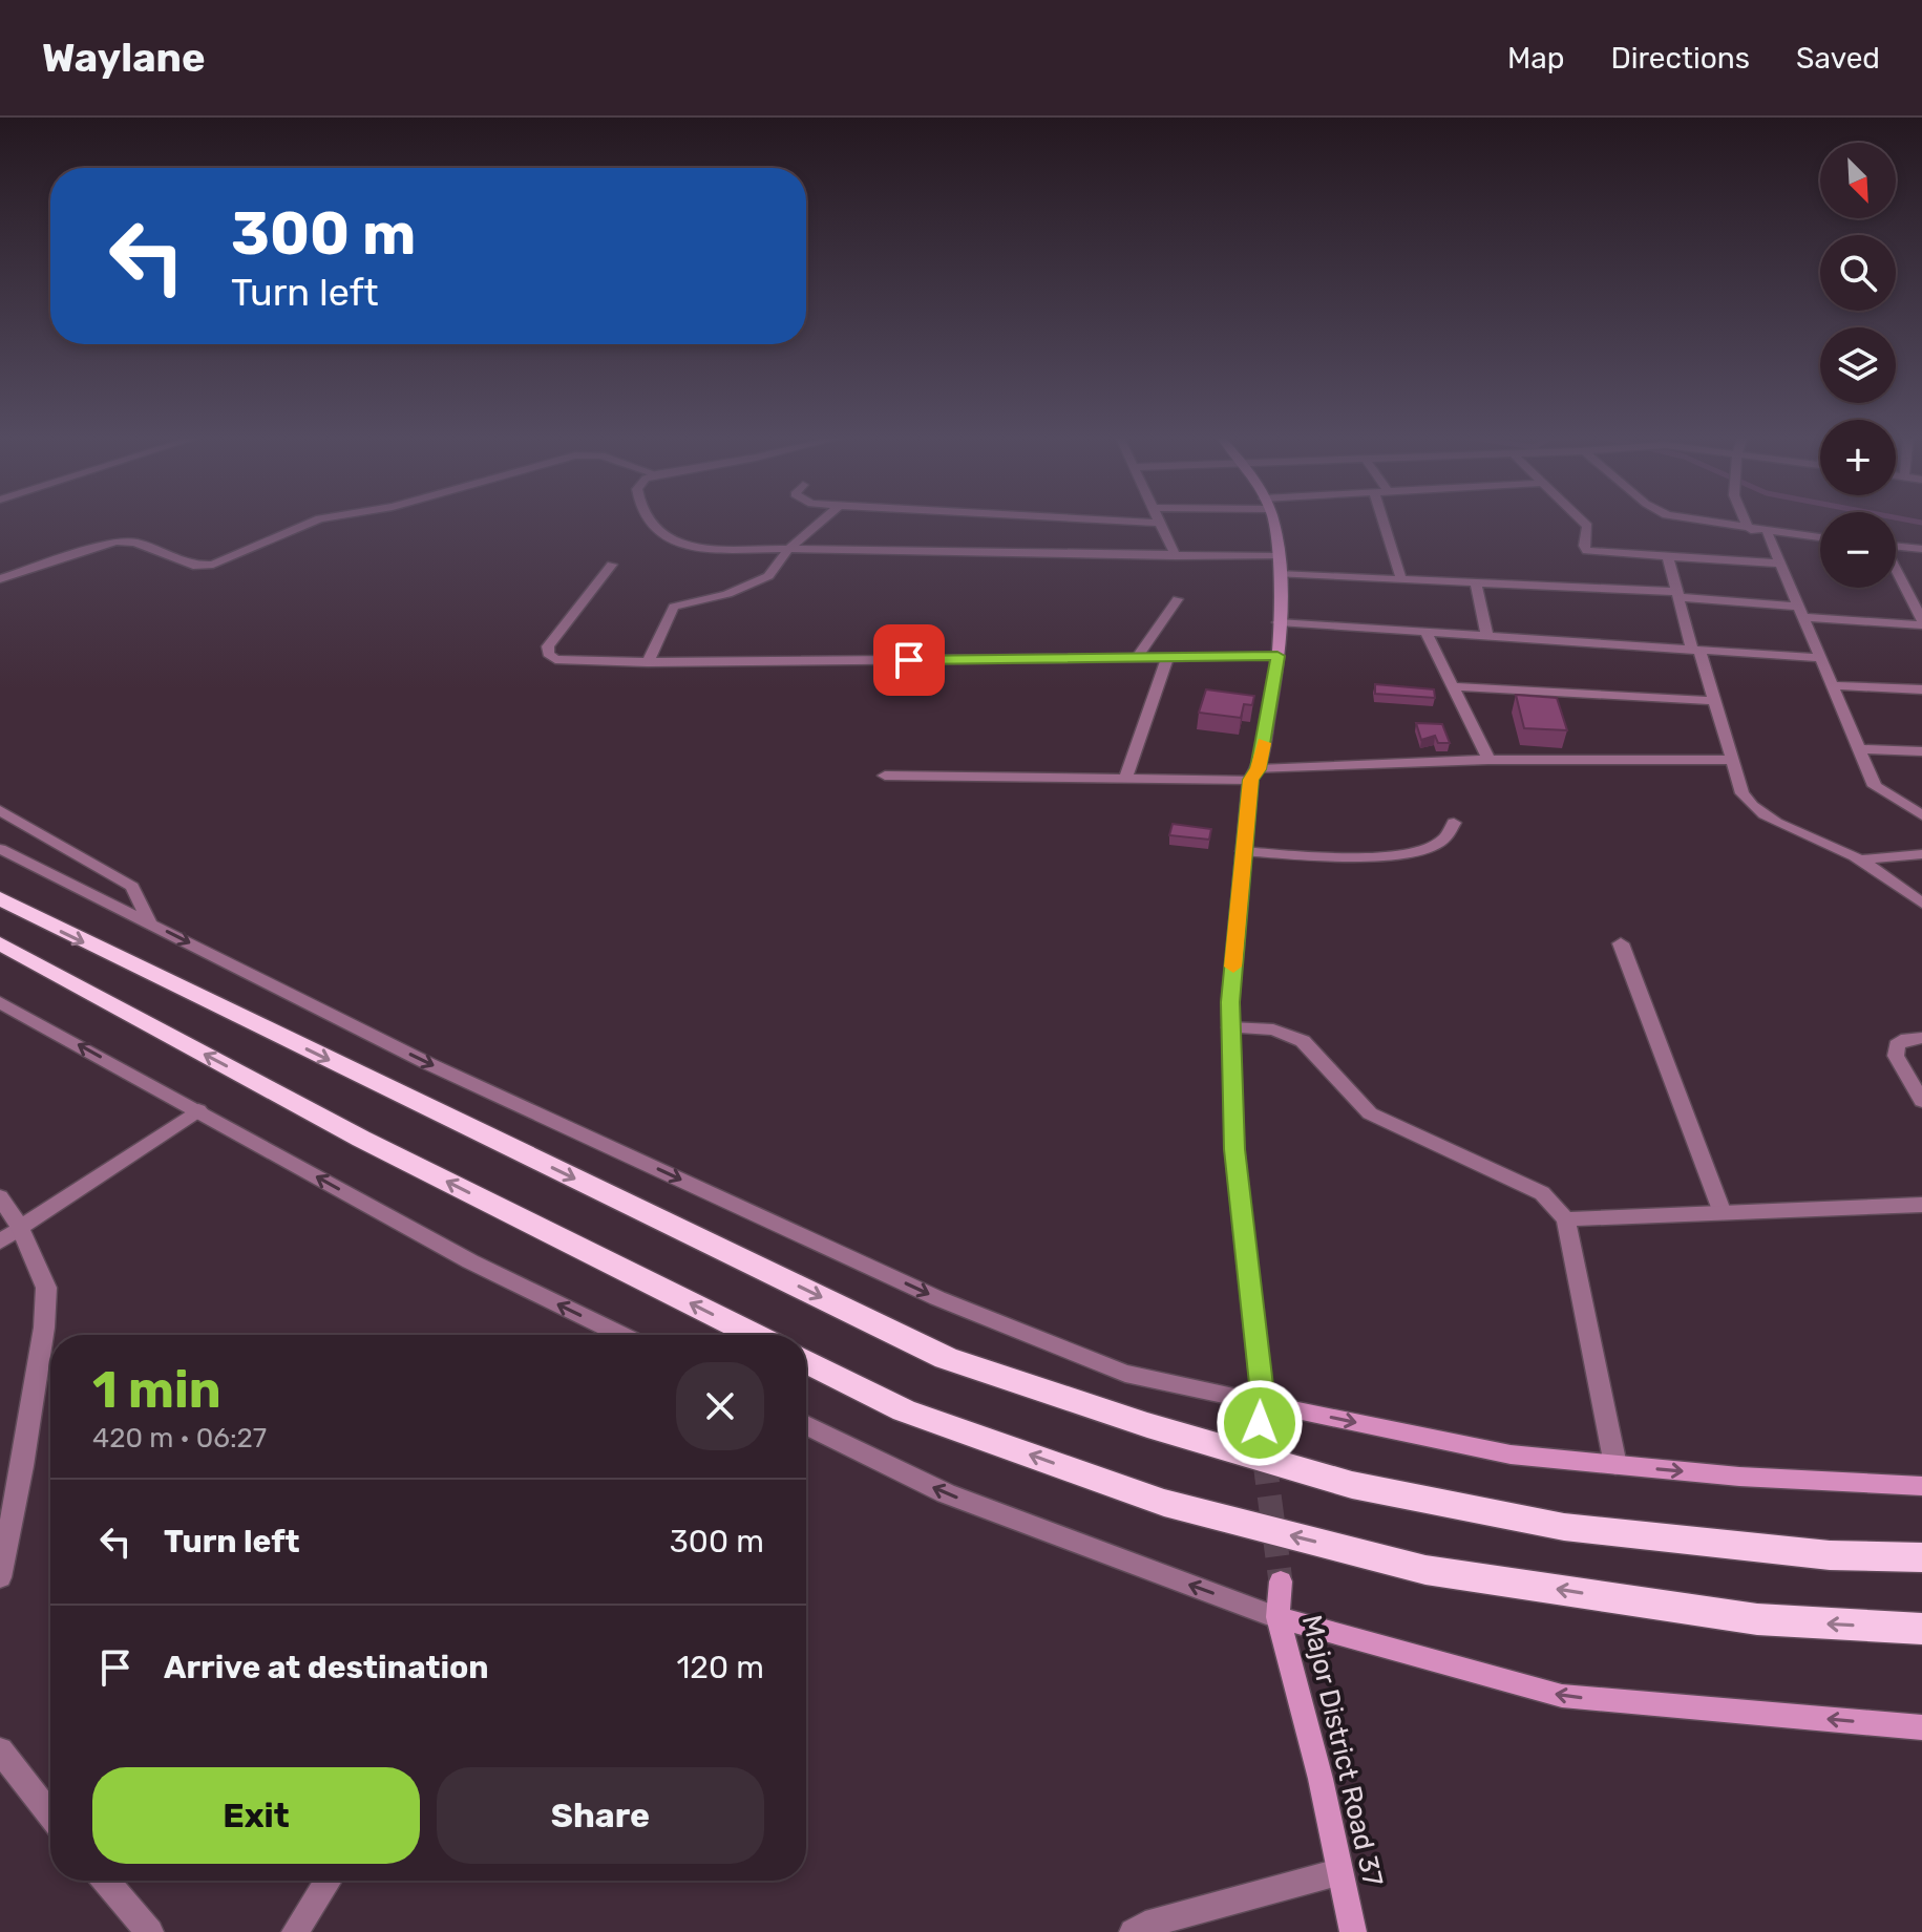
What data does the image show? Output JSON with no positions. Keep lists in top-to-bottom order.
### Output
{
  "streets": {
    "main road": ["Major District Road 37"]
  },
  "north": "bottom right",
  "page": {
    "header": "Waylane",
    "nav": ["Map", "Directions", "Saved"],
    "map_buttons": ["+", "−"],
    "turn": ["300 m", "Turn left"],
    "heading": ["1 min", "420 m · 06:27"],
    "list": [
      {
        "name": "Turn left",
        "value": "300 m"
      },
      {
        "name": "Arrive at destination",
        "value": "120 m"
      }
    ],
    "buttons": ["Exit", "Share"]
  }
}
